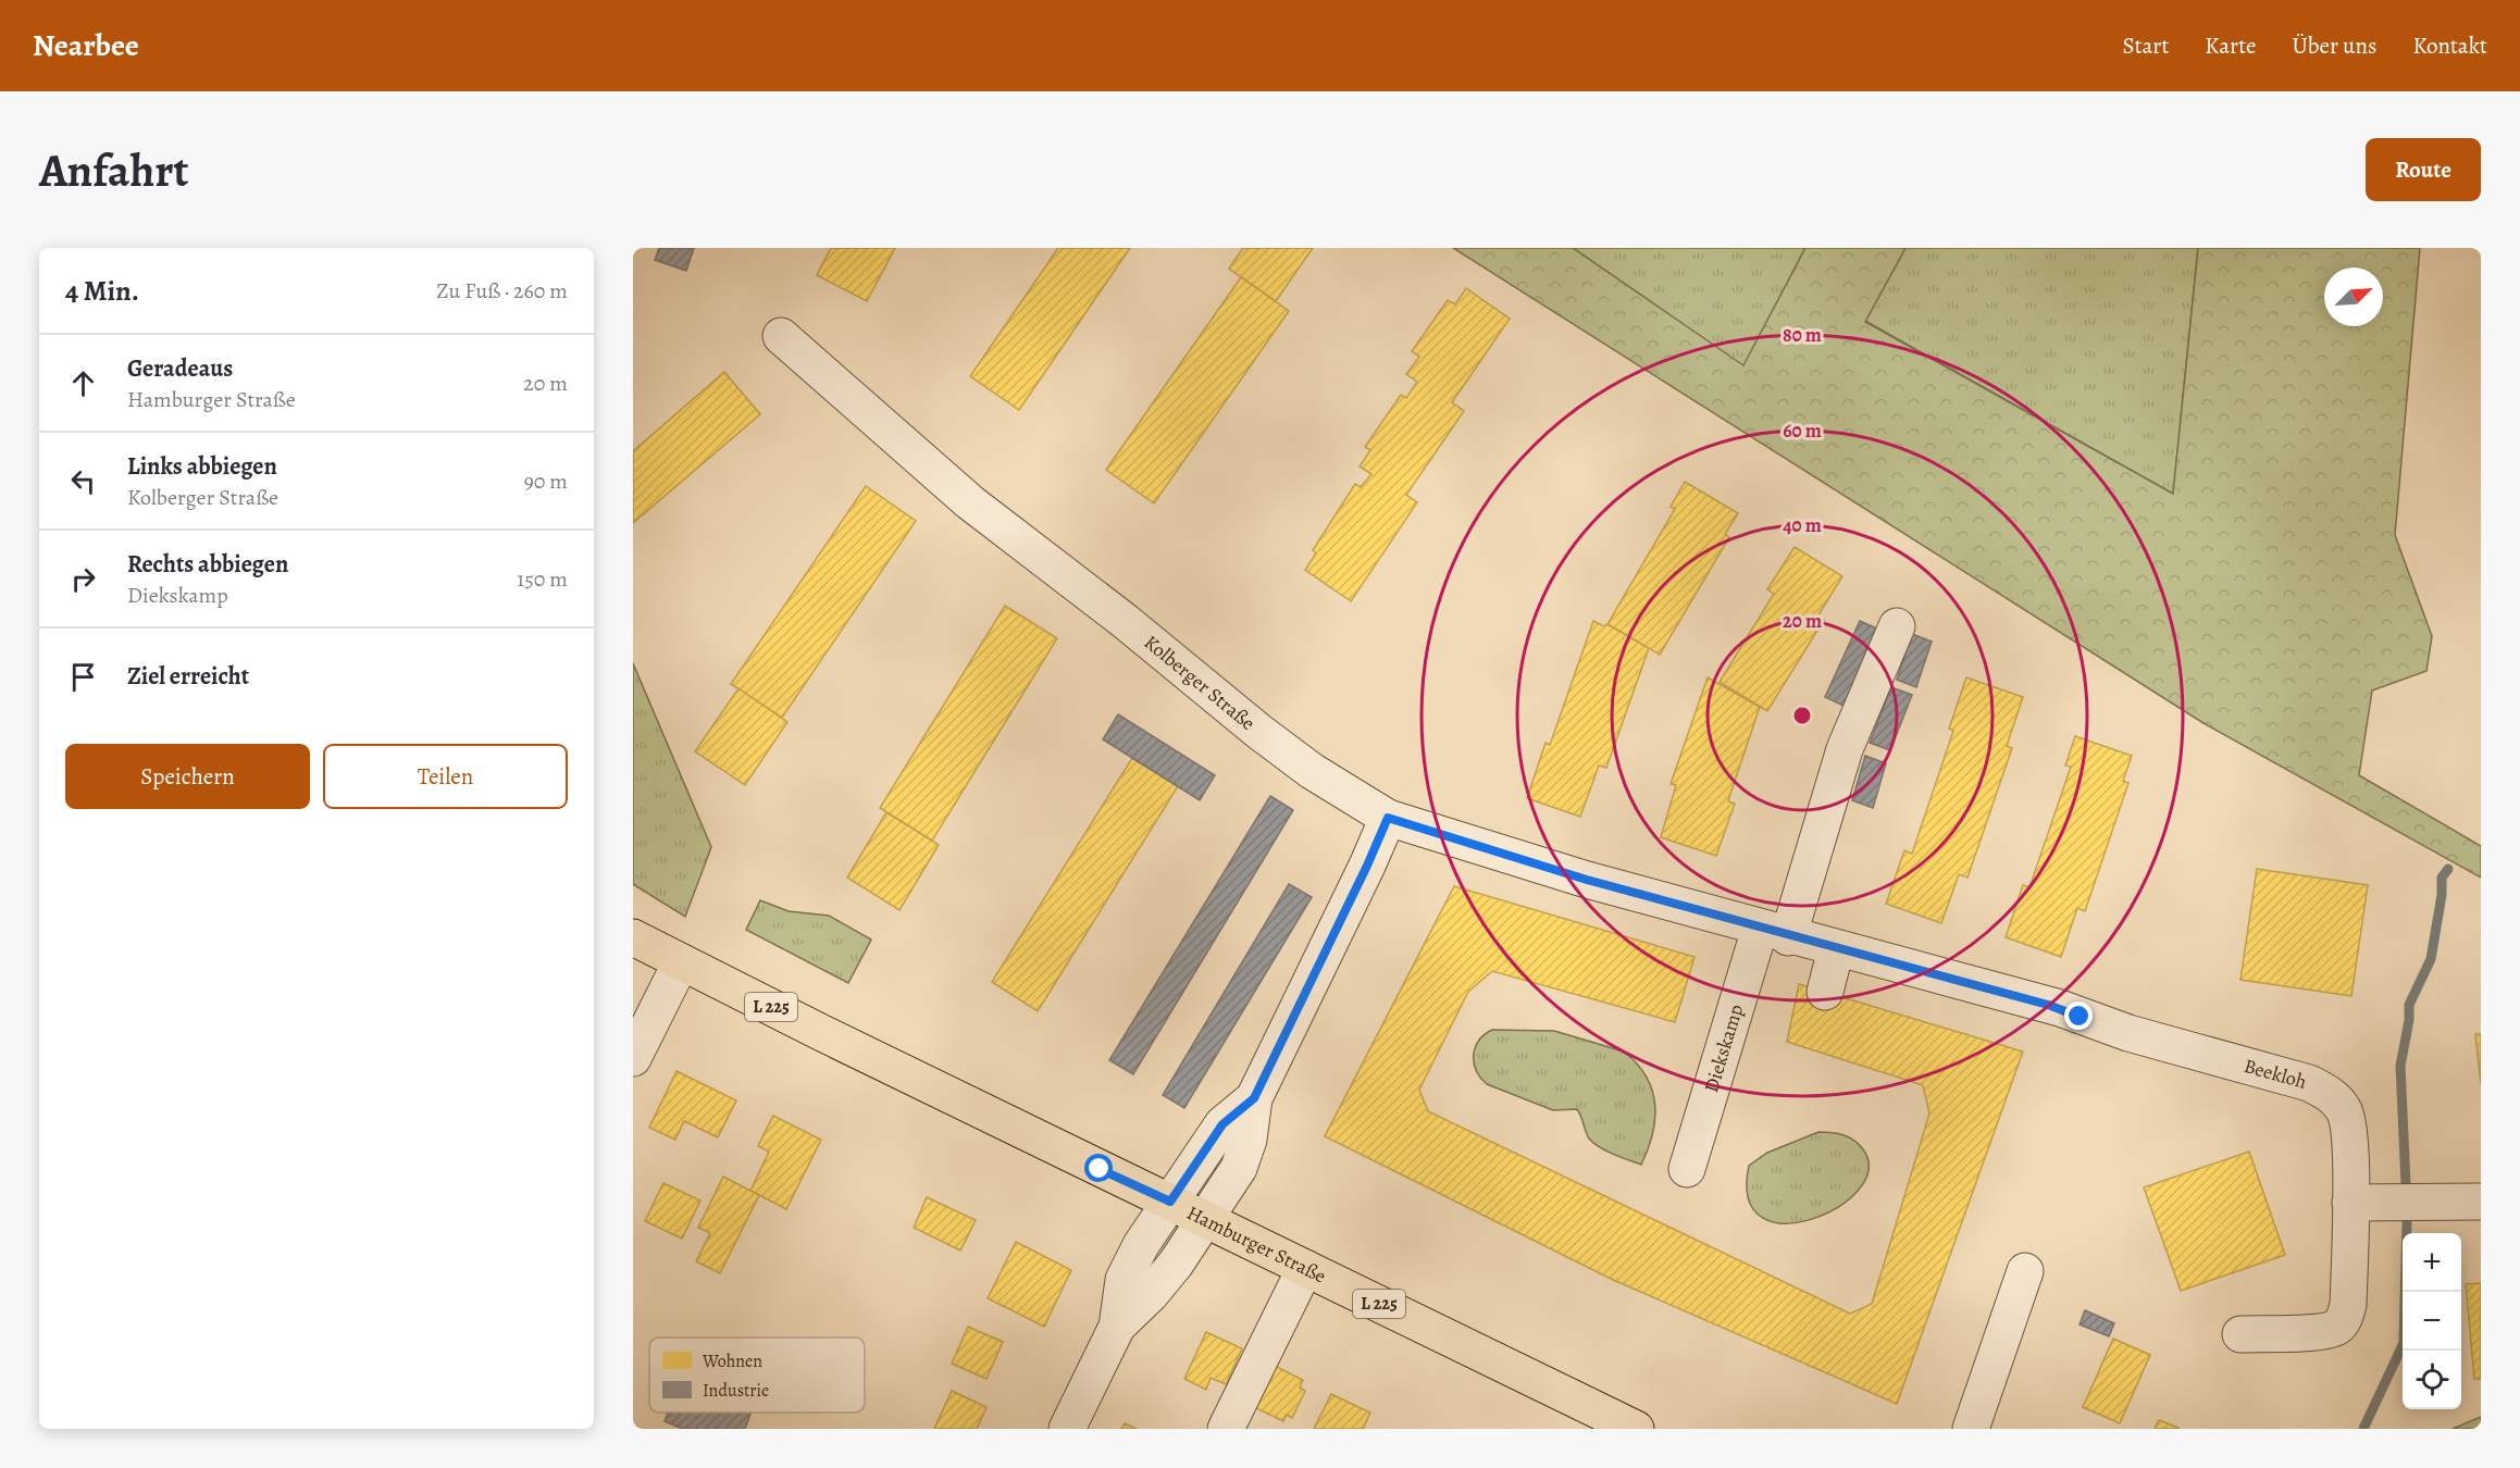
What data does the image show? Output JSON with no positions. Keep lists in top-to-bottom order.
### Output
{
  "streets": {
    "main road": ["L 225", "Hamburger Straße"],
    "street": ["Kolberger Straße", "Diekskamp", "Beekloh"]
  },
  "legend": ["Wohnen", "Industrie"],
  "north": "top right",
  "page": {
    "header": "Nearbee",
    "nav": [
      "Start",
      "Karte",
      "Über uns",
      "Kontakt"
    ],
    "buttons": [
      "Route",
      ["Speichern", "Teilen"]
    ],
    "title": "Anfahrt",
    "heading": ["4 Min.", "Zu Fuß · 260 m"],
    "list": [
      ["Geradeaus", "Hamburger Straße", "20 m"],
      ["Links abbiegen", "Kolberger Straße", "90 m"],
      ["Rechts abbiegen", "Diekskamp", "150 m"],
      "Ziel erreicht"
    ],
    "map_buttons": ["+", "−"]
  },
  "rings": [
    "80 m",
    "60 m",
    "40 m",
    "20 m"
  ]
}
